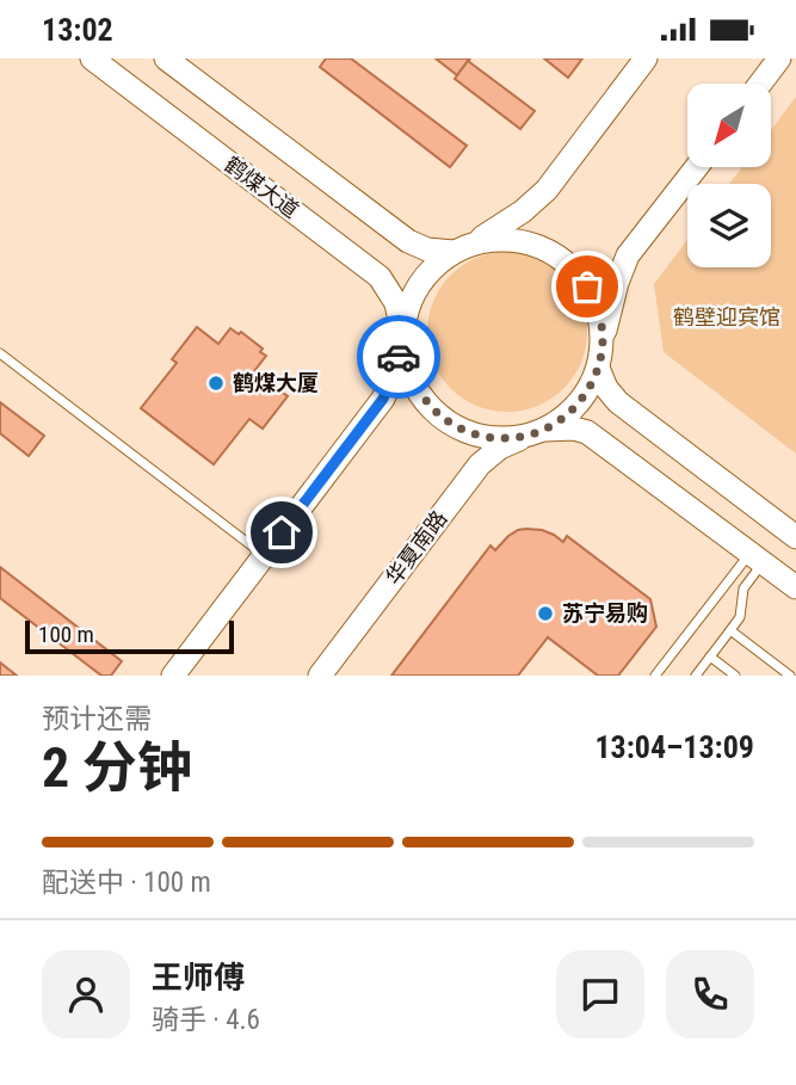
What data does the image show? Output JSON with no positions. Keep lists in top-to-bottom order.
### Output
{
  "streets": {
    "main road": ["鹤煤大道", "华夏南路"]
  },
  "crossings": [
    ["鹤煤大道", "华夏南路"]
  ],
  "parks": ["鹤壁迎宾馆"],
  "places": ["鹤煤大厦", "苏宁易购"],
  "scale_bar": "100 m",
  "north": "bottom left",
  "page": {
    "status": "13:02",
    "scale": "100 m",
    "heading": ["2 分钟", "预计还需", "13:04–13:09"],
    "panel": ["王师傅", "骑手 · 4.6"],
    "bar": "配送中 · 100 m"
  }
}
